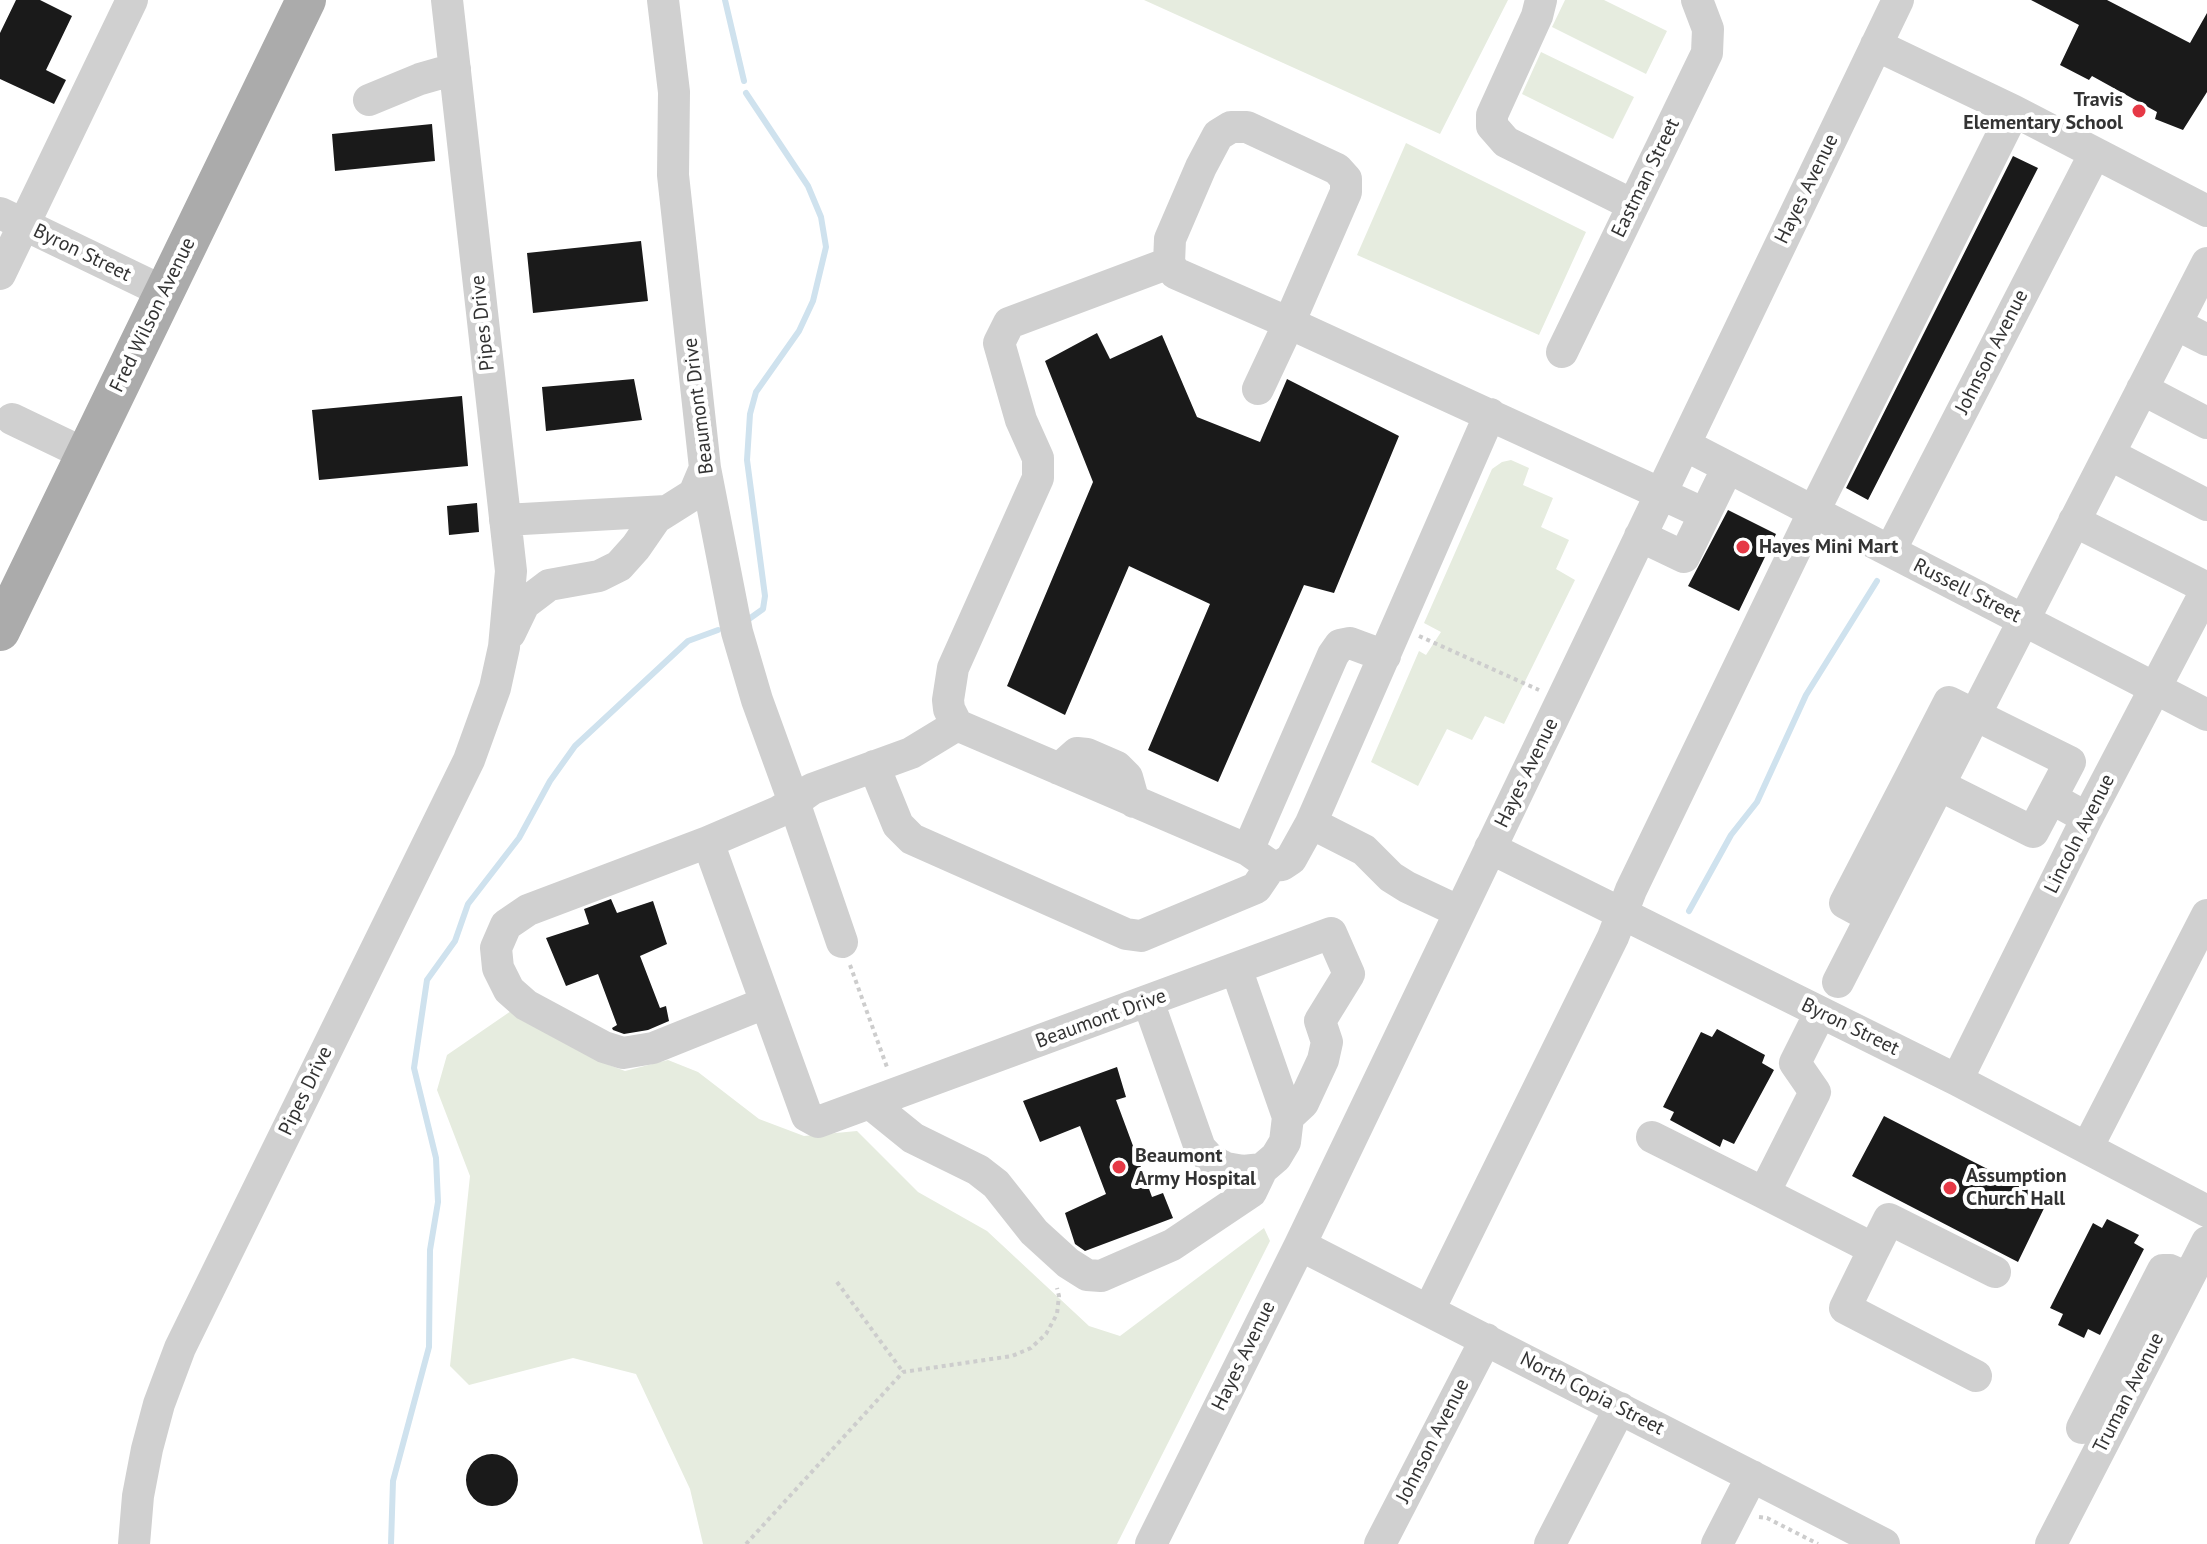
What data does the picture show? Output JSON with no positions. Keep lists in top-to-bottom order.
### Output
{
  "streets": {
    "main road": ["Fred Wilson Avenue"],
    "street": [
      "Eastman Street",
      "Hayes Avenue",
      "Byron Street",
      "Pipes Drive",
      "Johnson Avenue",
      "Beaumont Drive",
      "Russell Street",
      "Lincoln Avenue",
      "Truman Avenue",
      "North Copia Street"
    ]
  },
  "crossings": [
    ["Hayes Avenue", "Byron Street"],
    ["Hayes Avenue", "Russell Street"],
    ["Hayes Avenue", "North Copia Street"],
    ["Byron Street", "Fred Wilson Avenue"],
    ["Byron Street", "Lincoln Avenue"],
    ["Pipes Drive", "Beaumont Drive"],
    ["Johnson Avenue", "Russell Street"],
    ["Johnson Avenue", "North Copia Street"],
    ["Russell Street", "Lincoln Avenue"]
  ],
  "places": [
    "Travis Elementary School",
    "Hayes Mini Mart",
    "Beaumont Army Hospital",
    "Assumption Church Hall"
  ]
}
